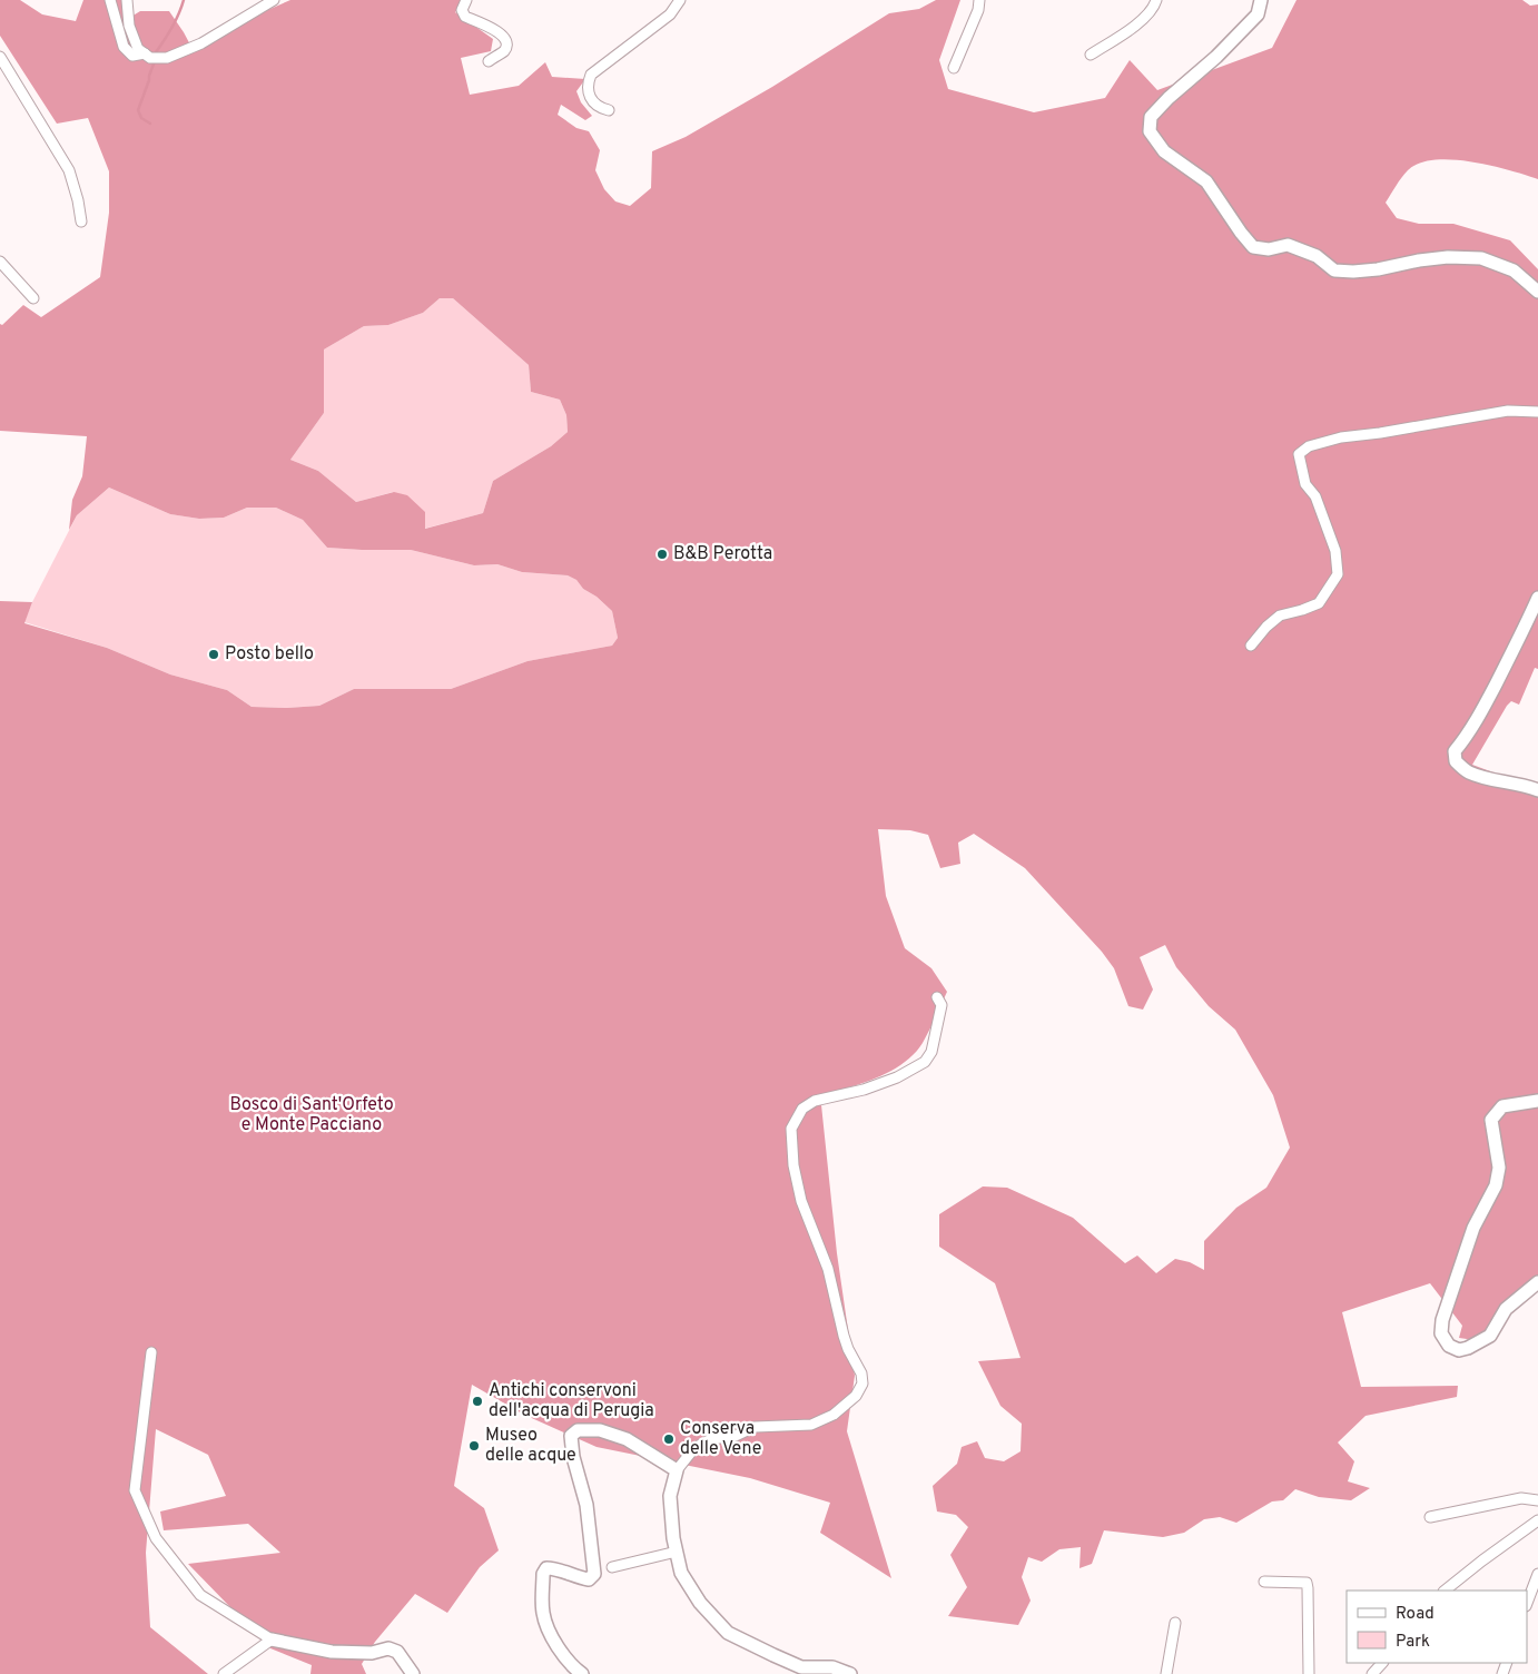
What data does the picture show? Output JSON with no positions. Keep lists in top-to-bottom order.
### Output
{
  "parks": ["Bosco di Sant'Orfeto e Monte Pacciano"],
  "places": [
    "B&B Perotta",
    "Posto bello",
    "Antichi conservoni dell'acqua di Perugia",
    "Conserva delle Vene",
    "Museo delle acque"
  ],
  "legend": ["Road", "Park"]
}
